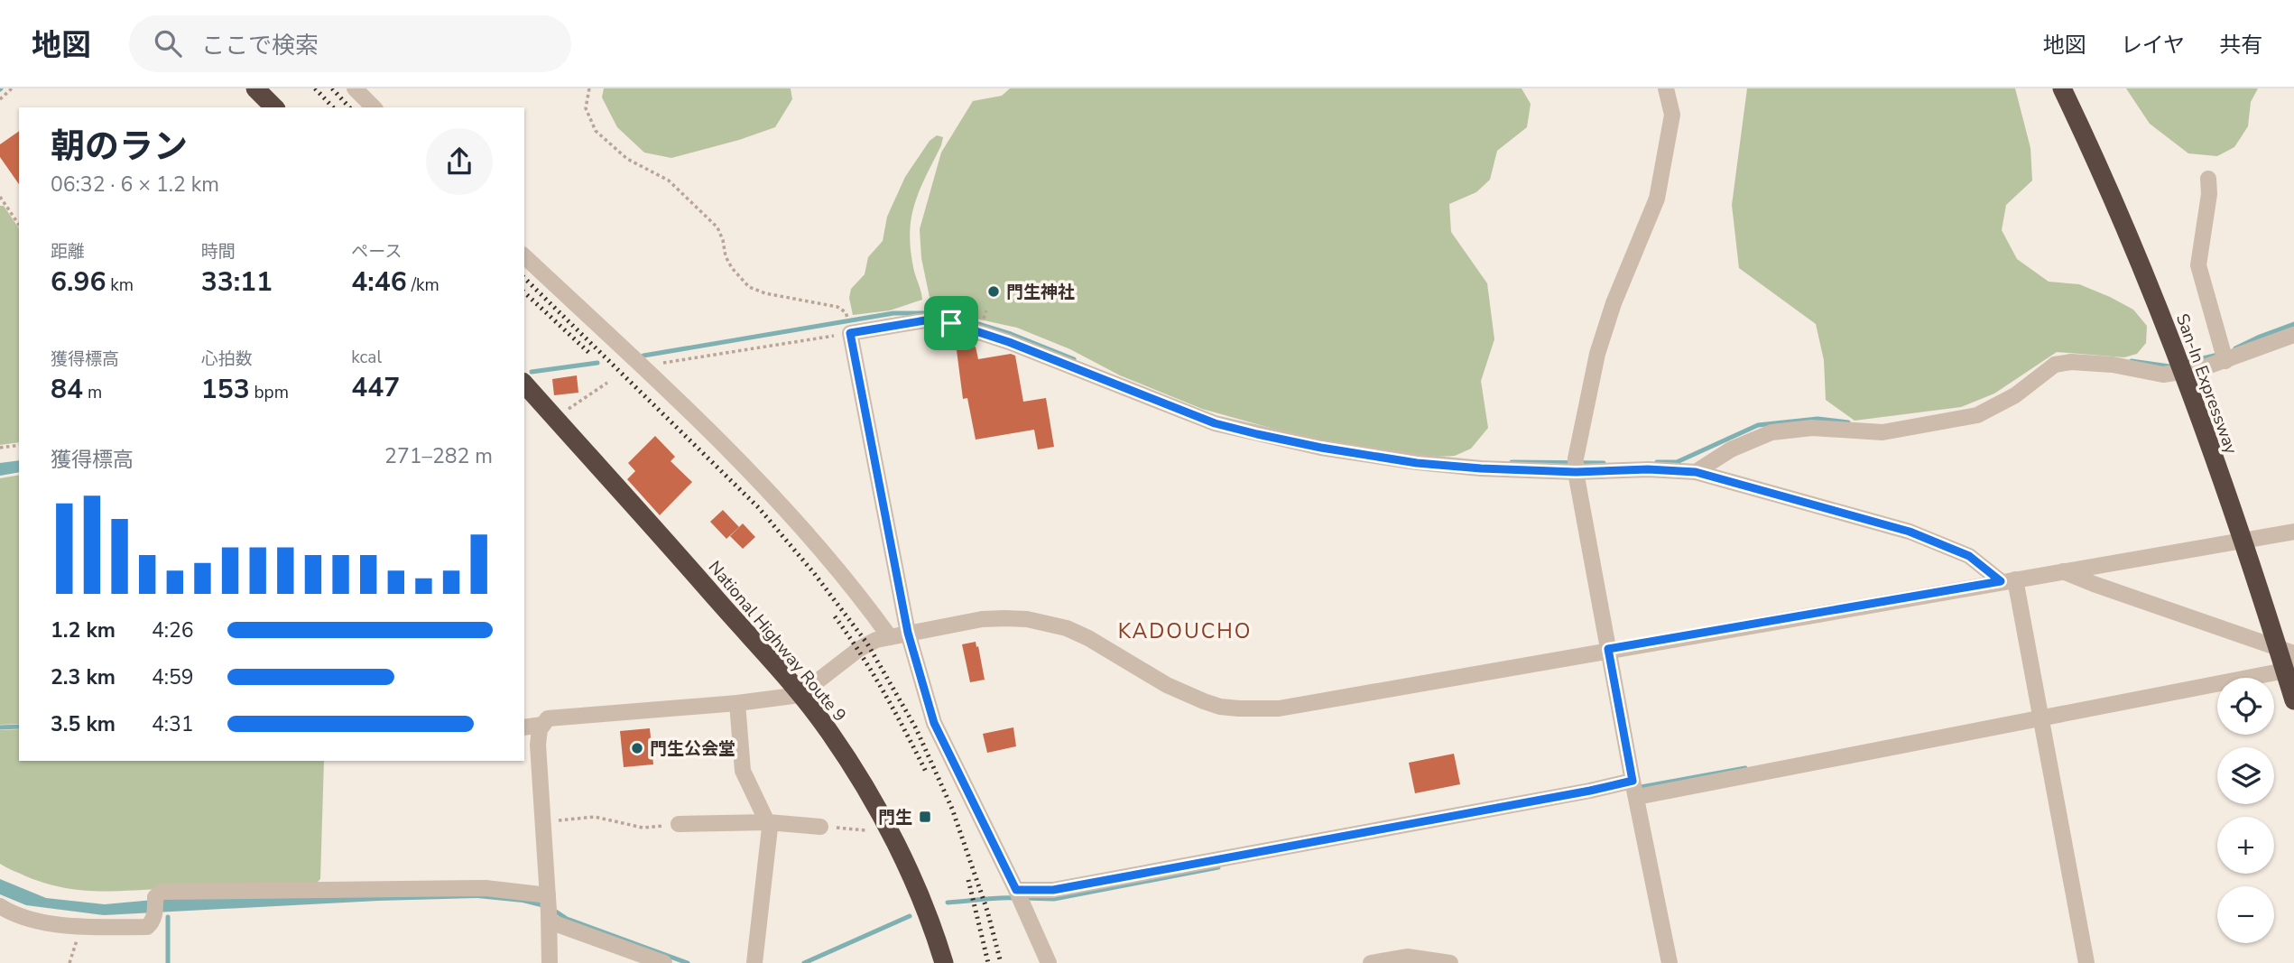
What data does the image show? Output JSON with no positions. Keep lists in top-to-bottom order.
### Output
{
  "streets": {
    "highway": ["San-In Expressway", "National Highway Route 9"]
  },
  "districts": ["KADOUCHO"],
  "places": {
    "other": ["門生神社", "門生公会堂"],
    "transit": ["門生"]
  },
  "page": {
    "header": "地図",
    "search": "ここで検索",
    "nav": ["地図", "レイヤ", "共有"],
    "heading": ["朝のラン", "06:32 · 6 × 1.2 km"],
    "stats": [
      ["距離", "6.96 km"],
      ["時間", "33:11"],
      ["ペース", "4:46 /km"],
      ["獲得標高", "84 m"],
      ["心拍数", "153 bpm"],
      ["kcal", "447"]
    ],
    "chart": ["獲得標高", "271–282 m"],
    "list": [
      {
        "name": "1.2 km",
        "note": "4:26"
      },
      {
        "name": "2.3 km",
        "note": "4:59"
      },
      {
        "name": "3.5 km",
        "note": "4:31"
      }
    ],
    "map_buttons": ["+", "−"]
  }
}
